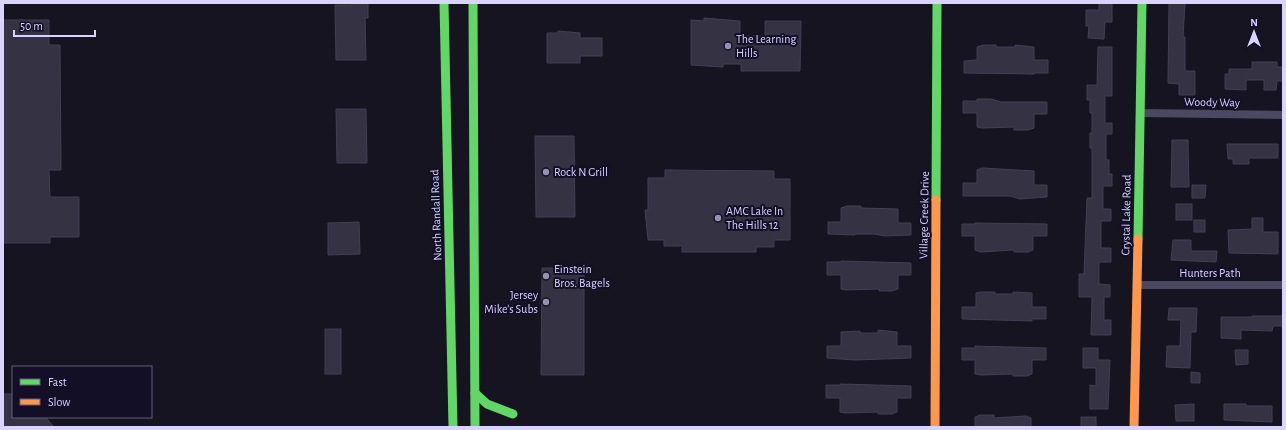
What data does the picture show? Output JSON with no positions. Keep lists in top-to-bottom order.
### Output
{
  "streets": {
    "main road": ["North Randall Road", "Village Creek Drive", "Crystal Lake Road"],
    "street": ["Woody Way", "Hunters Path"]
  },
  "crossings": [
    ["Woody Way", "Crystal Lake Road"],
    ["Crystal Lake Road", "Hunters Path"]
  ],
  "places": [
    "The Learning Hills",
    "Rock N Grill",
    "AMC Lake In The Hills 12",
    "Einstein Bros. Bagels",
    "Jersey Mike's Subs"
  ],
  "legend": ["Fast", "Slow"],
  "scale_bar": "50 m",
  "north": "top"
}
